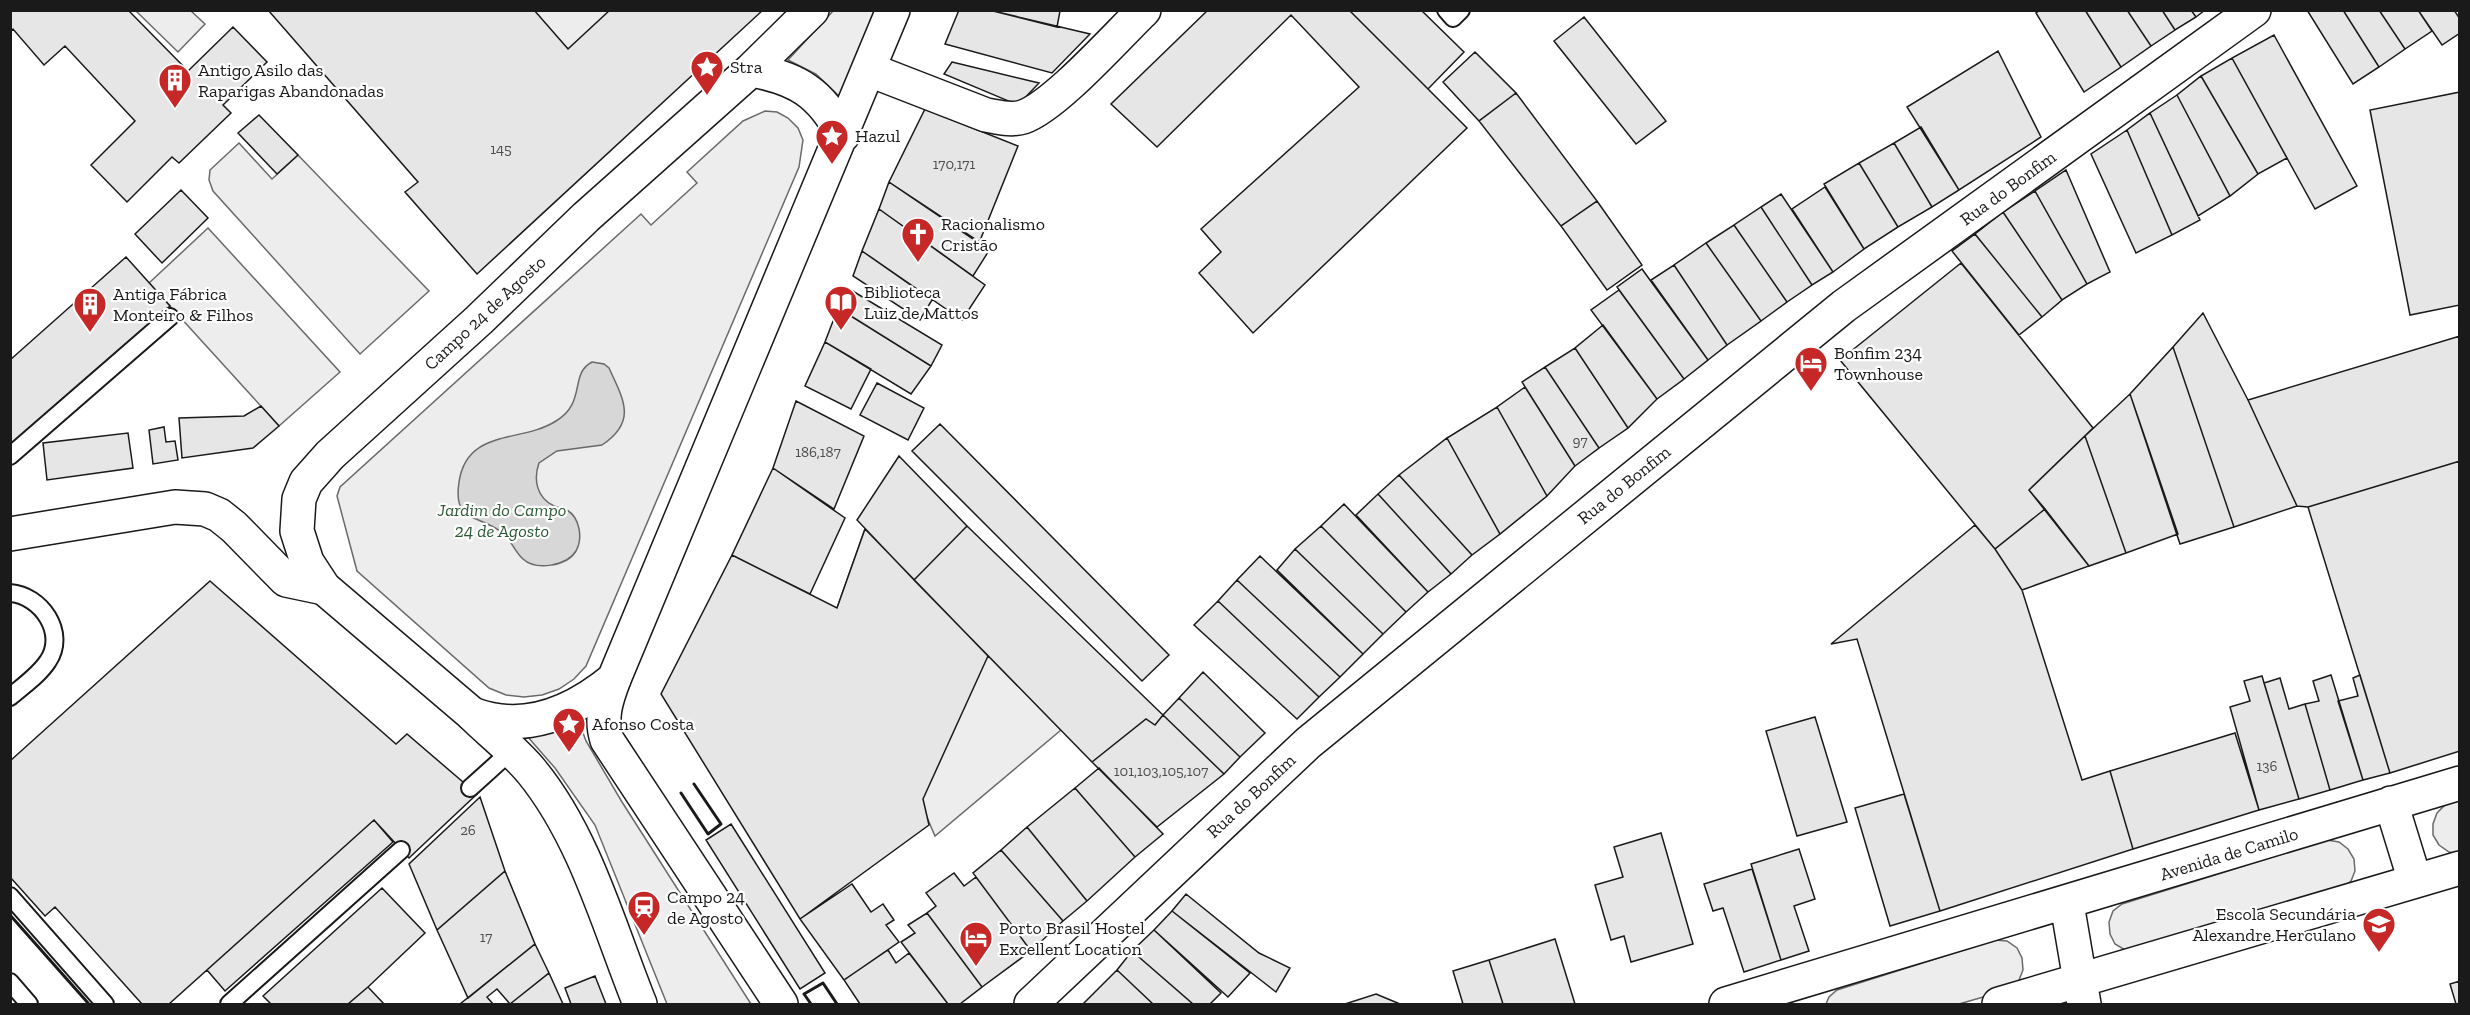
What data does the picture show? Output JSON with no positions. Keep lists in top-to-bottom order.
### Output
{
  "streets": {
    "main road": ["Rua do Bonfim", "Campo 24 de Agosto", "Avenida de Camilo"]
  },
  "parks": ["Jardim do Campo 24 de Agosto"],
  "places": {
    "place": ["Stra", "Hazul", "Afonso Costa"],
    "building": ["Antigo Asilo das Raparigas Abandonadas", "Antiga Fábrica Monteiro & Filhos"],
    "church": ["Racionalismo Cristão"],
    "library": ["Biblioteca Luiz de Mattos"],
    "hotel": ["Bonfim 234 Townhouse", "Porto Brasil Hostel Excellent Location"],
    "station": ["Campo 24 de Agosto"],
    "school or university": ["Escola Secundária Alexandre Herculano"]
  },
  "house_numbers": [
    "145",
    "170,171",
    "97",
    "186,187",
    "136",
    "101,103,105,107",
    "26",
    "17"
  ]
}
